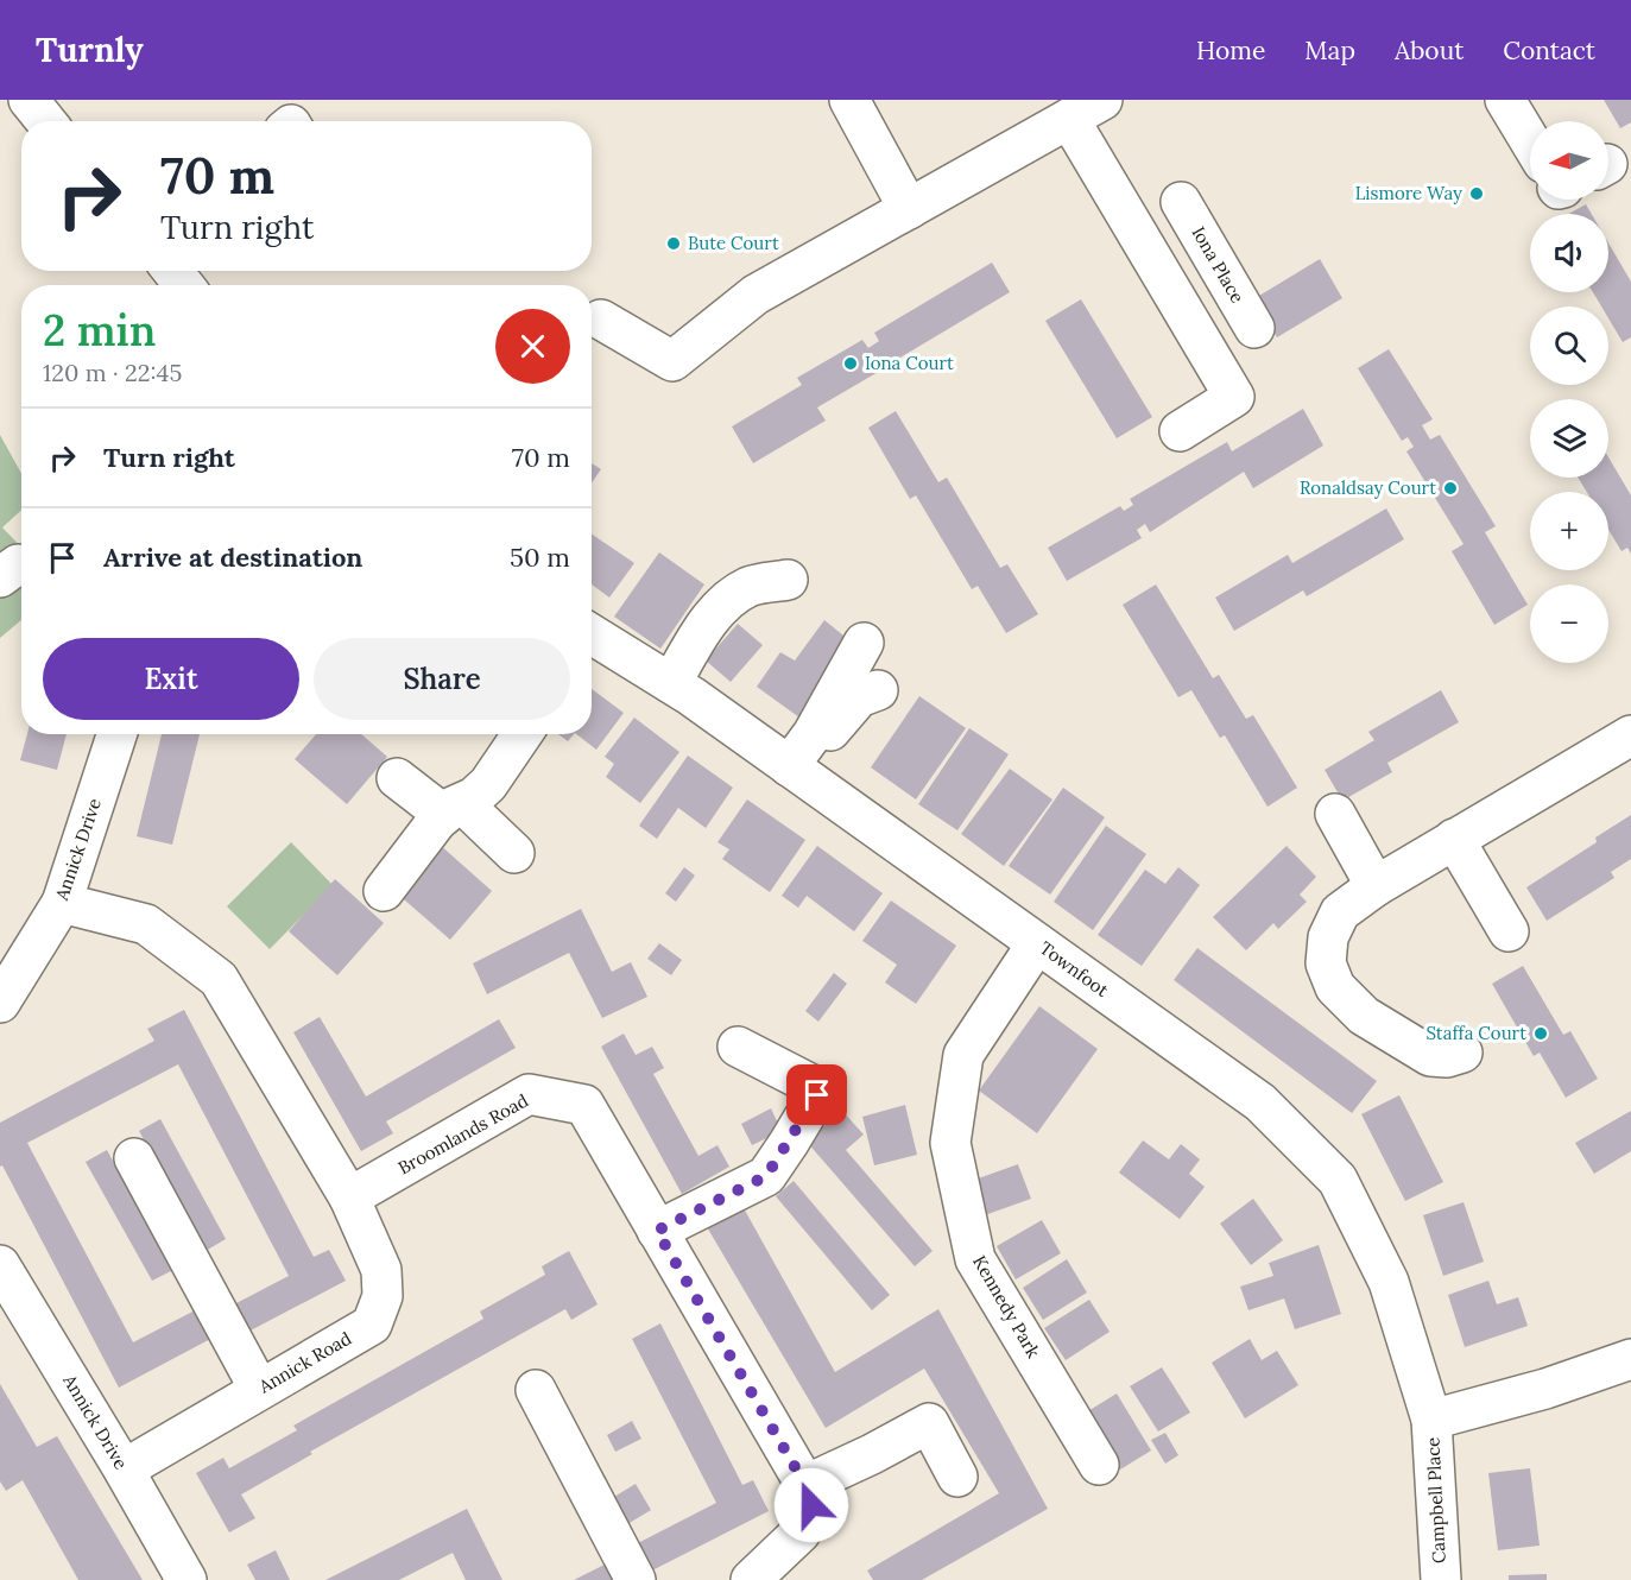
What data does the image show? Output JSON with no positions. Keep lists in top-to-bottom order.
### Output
{
  "streets": {
    "street": [
      "Iona Place",
      "Annick Drive",
      "Townfoot",
      "Broomlands Road",
      "Kennedy Park",
      "Annick Road",
      "Campbell Place"
    ]
  },
  "crossings": [
    ["Annick Drive", "Annick Road"],
    ["Townfoot", "Kennedy Park"],
    ["Townfoot", "Campbell Place"],
    ["Broomlands Road", "Annick Road"]
  ],
  "places": [
    "Lismore Way",
    "Bute Court",
    "Iona Court",
    "Ronaldsay Court",
    "Staffa Court"
  ],
  "north": "left",
  "page": {
    "header": "Turnly",
    "nav": [
      "Home",
      "Map",
      "About",
      "Contact"
    ],
    "map_buttons": ["+", "−"],
    "turn": ["70 m", "Turn right"],
    "heading": ["2 min", "120 m · 22:45"],
    "list": [
      {
        "name": "Turn right",
        "value": "70 m"
      },
      {
        "name": "Arrive at destination",
        "value": "50 m"
      }
    ],
    "buttons": ["Exit", "Share"]
  }
}
